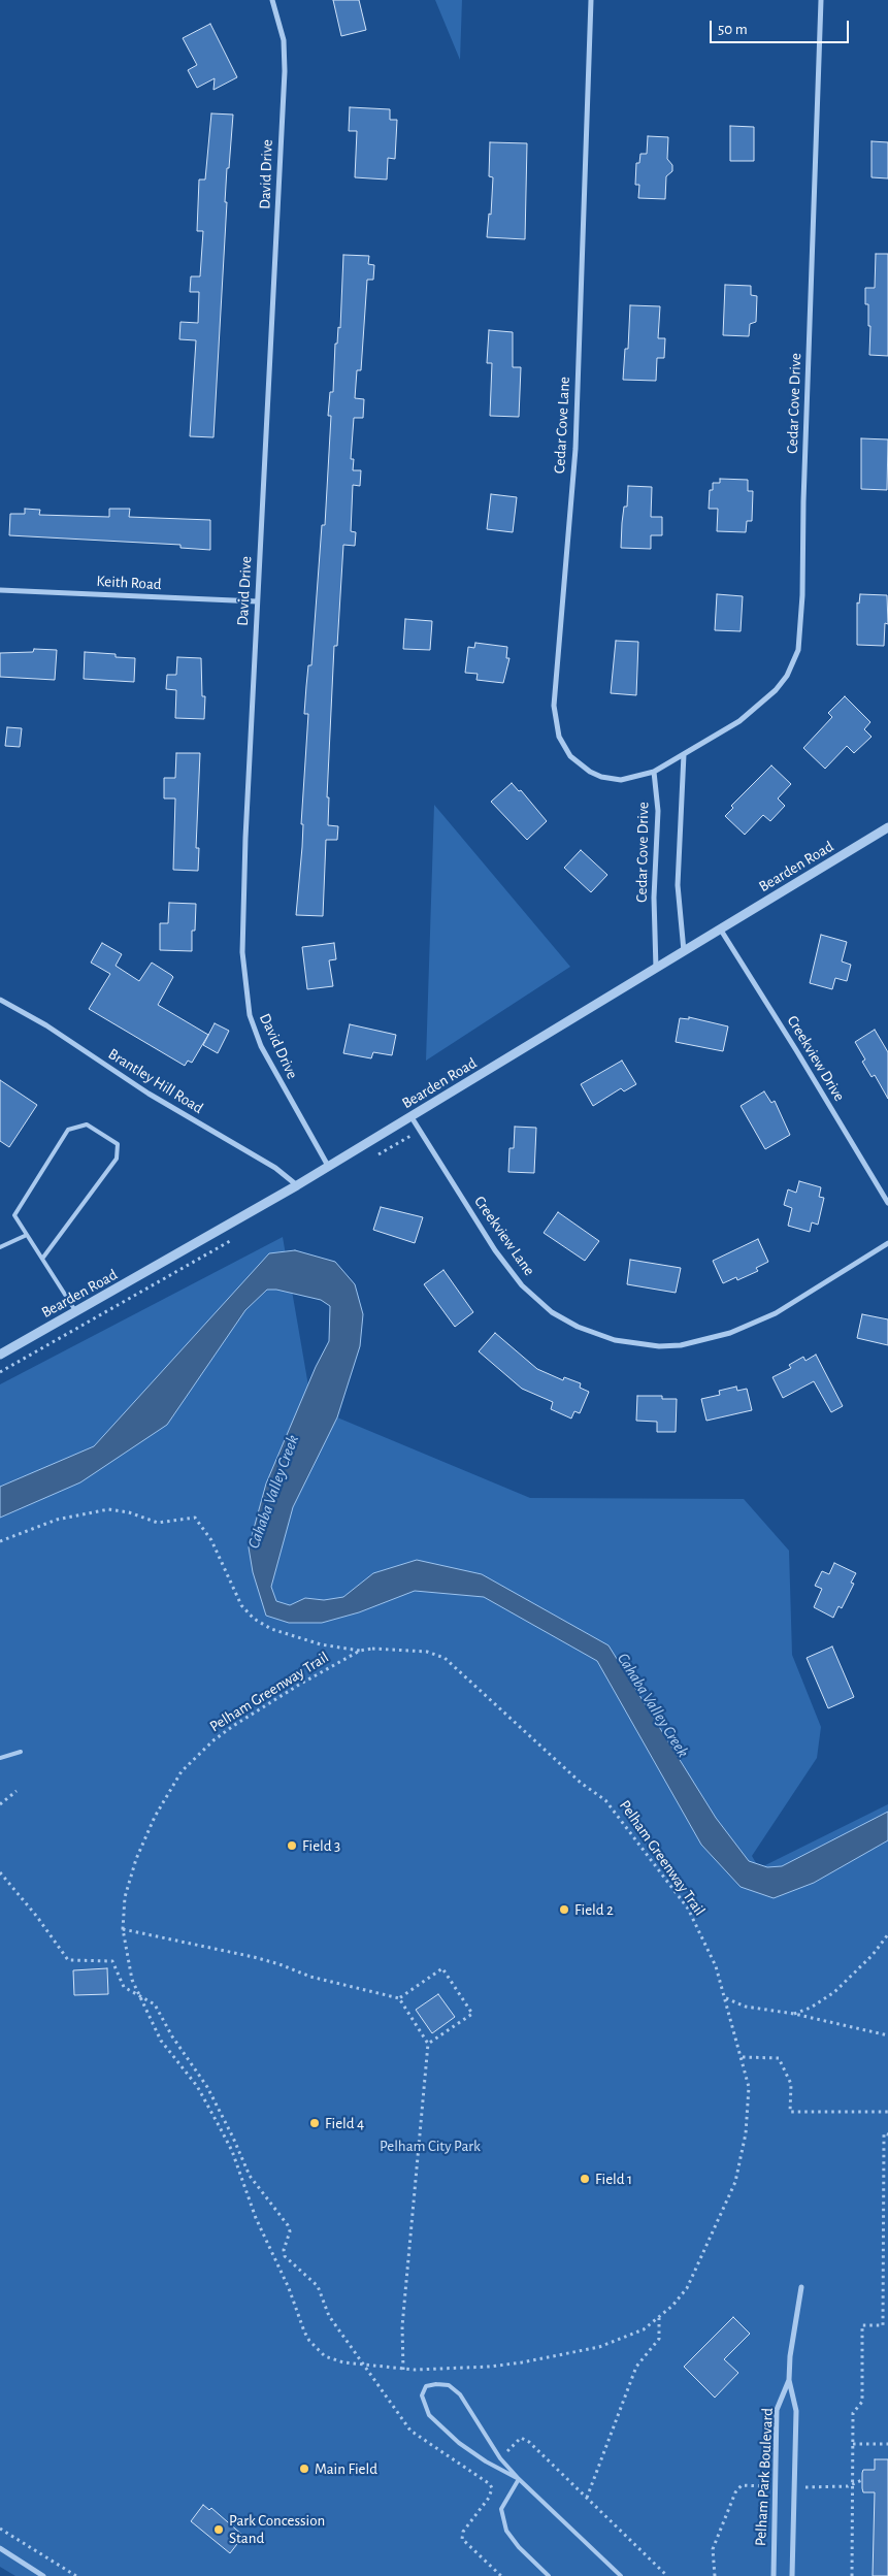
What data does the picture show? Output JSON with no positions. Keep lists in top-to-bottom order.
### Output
{
  "streets": {
    "street": [
      "David Drive",
      "Cedar Cove Drive",
      "Cedar Cove Lane",
      "Keith Road",
      "Bearden Road",
      "Creekview Drive",
      "Brantley Hill Road",
      "Creekview Lane",
      "Pelham Park Boulevard"
    ],
    "path": ["Pelham Greenway Trail"]
  },
  "crossings": [
    ["David Drive", "Keith Road"],
    ["David Drive", "Bearden Road"],
    ["Cedar Cove Drive", "Cedar Cove Lane"],
    ["Cedar Cove Drive", "Bearden Road"],
    ["Bearden Road", "Creekview Drive"],
    ["Bearden Road", "Brantley Hill Road"],
    ["Bearden Road", "Creekview Lane"]
  ],
  "water": ["Cahaba Valley Creek"],
  "parks": ["Pelham City Park"],
  "places": [
    "Field 3",
    "Field 2",
    "Field 4",
    "Field 1",
    "Main Field",
    "Park Concession Stand"
  ],
  "scale_bar": "50 m"
}
